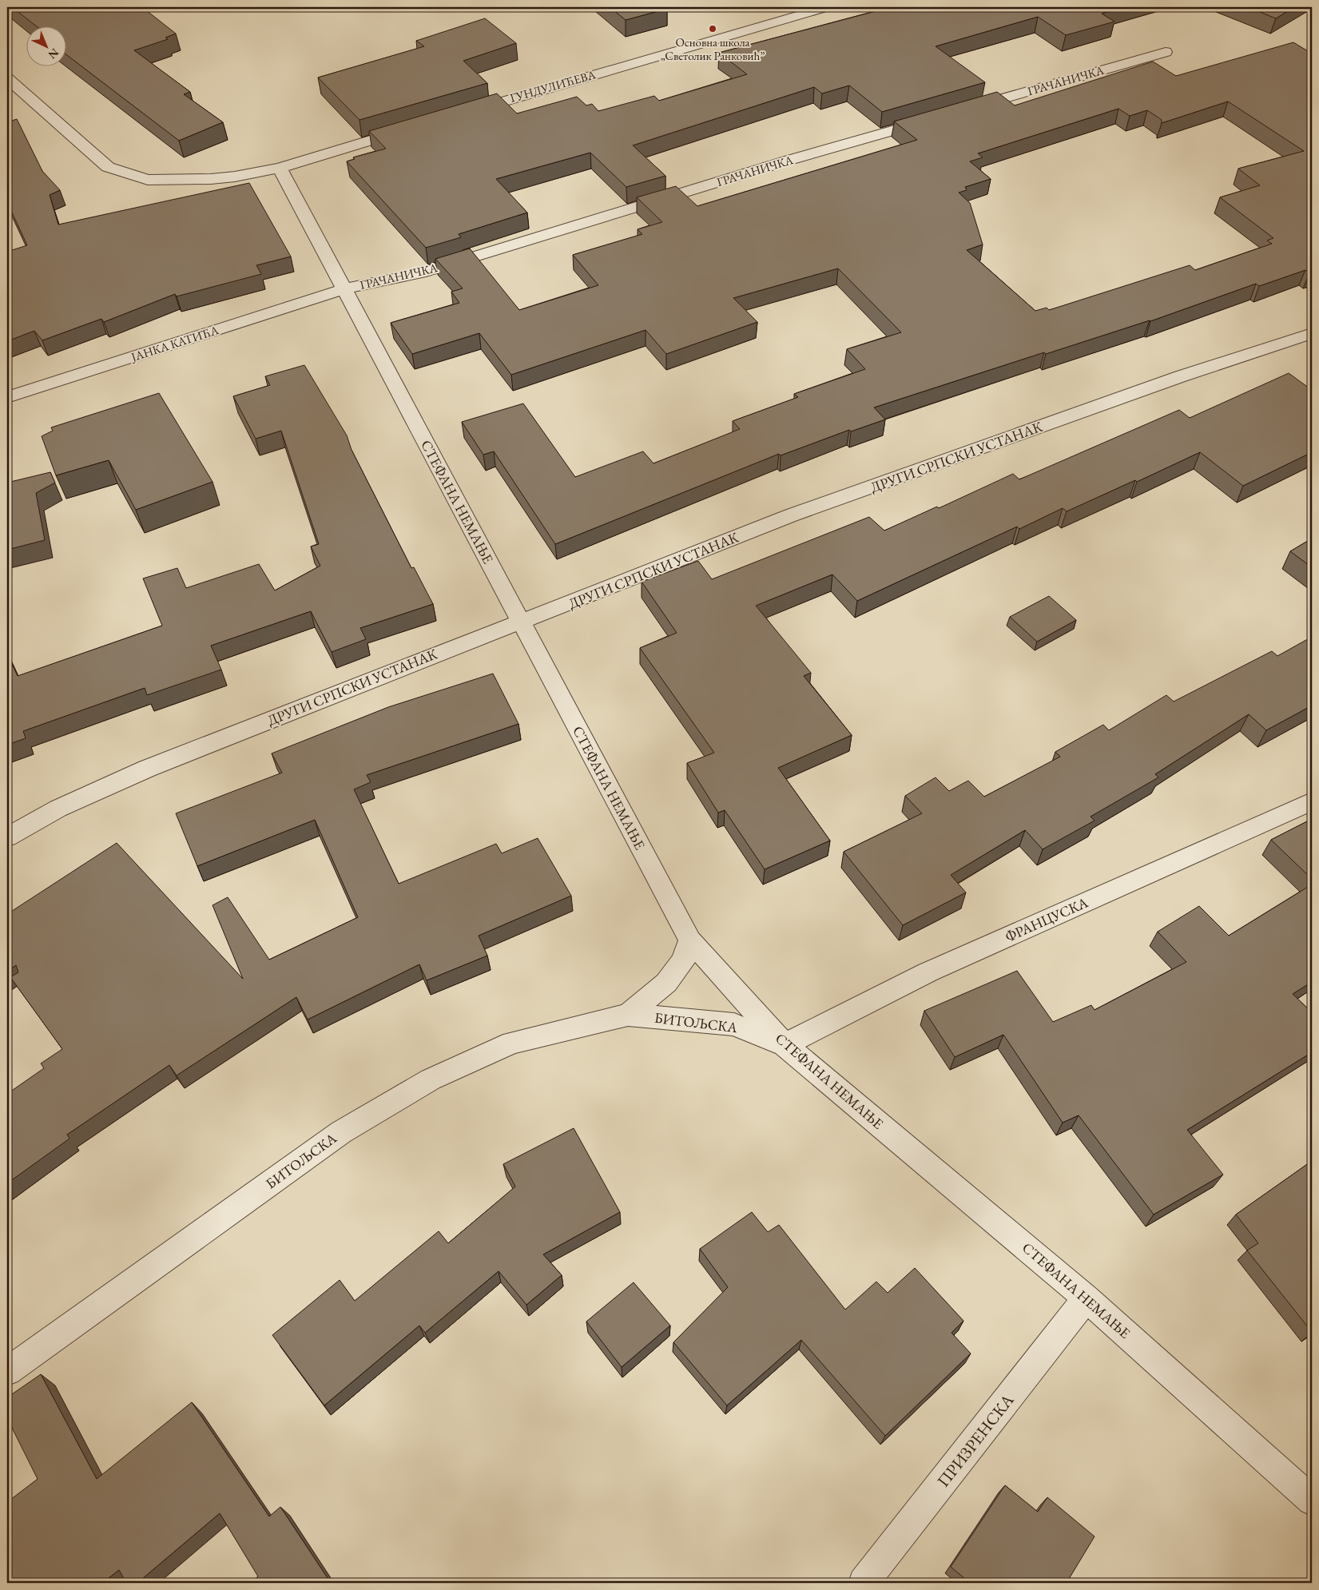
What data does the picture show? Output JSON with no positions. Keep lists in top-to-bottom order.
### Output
{
  "streets": {
    "street": [
      "ГРАЧАНИЧКА",
      "ГУНДУЛИЋЕВА",
      "ЈАНКА КАТИЋА",
      "ДРУГИ СРПСКИ УСТАНАК",
      "СТЕФАНА НЕМАЊЕ",
      "ФРАНЦУСКА",
      "БИТОЉСКА",
      "ПРИЗРЕНСКА"
    ]
  },
  "crossings": [
    ["ГРАЧАНИЧКА", "ЈАНКА КАТИЋА"],
    ["ГРАЧАНИЧКА", "СТЕФАНА НЕМАЊЕ"],
    ["ЈАНКА КАТИЋА", "СТЕФАНА НЕМАЊЕ"],
    ["ДРУГИ СРПСКИ УСТАНАК", "СТЕФАНА НЕМАЊЕ"],
    ["СТЕФАНА НЕМАЊЕ", "ФРАНЦУСКА"],
    ["СТЕФАНА НЕМАЊЕ", "БИТОЉСКА"],
    ["СТЕФАНА НЕМАЊЕ", "ПРИЗРЕНСКА"],
    ["ФРАНЦУСКА", "БИТОЉСКА"]
  ],
  "places": ["Основна школа „Светолик Ранковић”"],
  "north": "bottom right"
}
